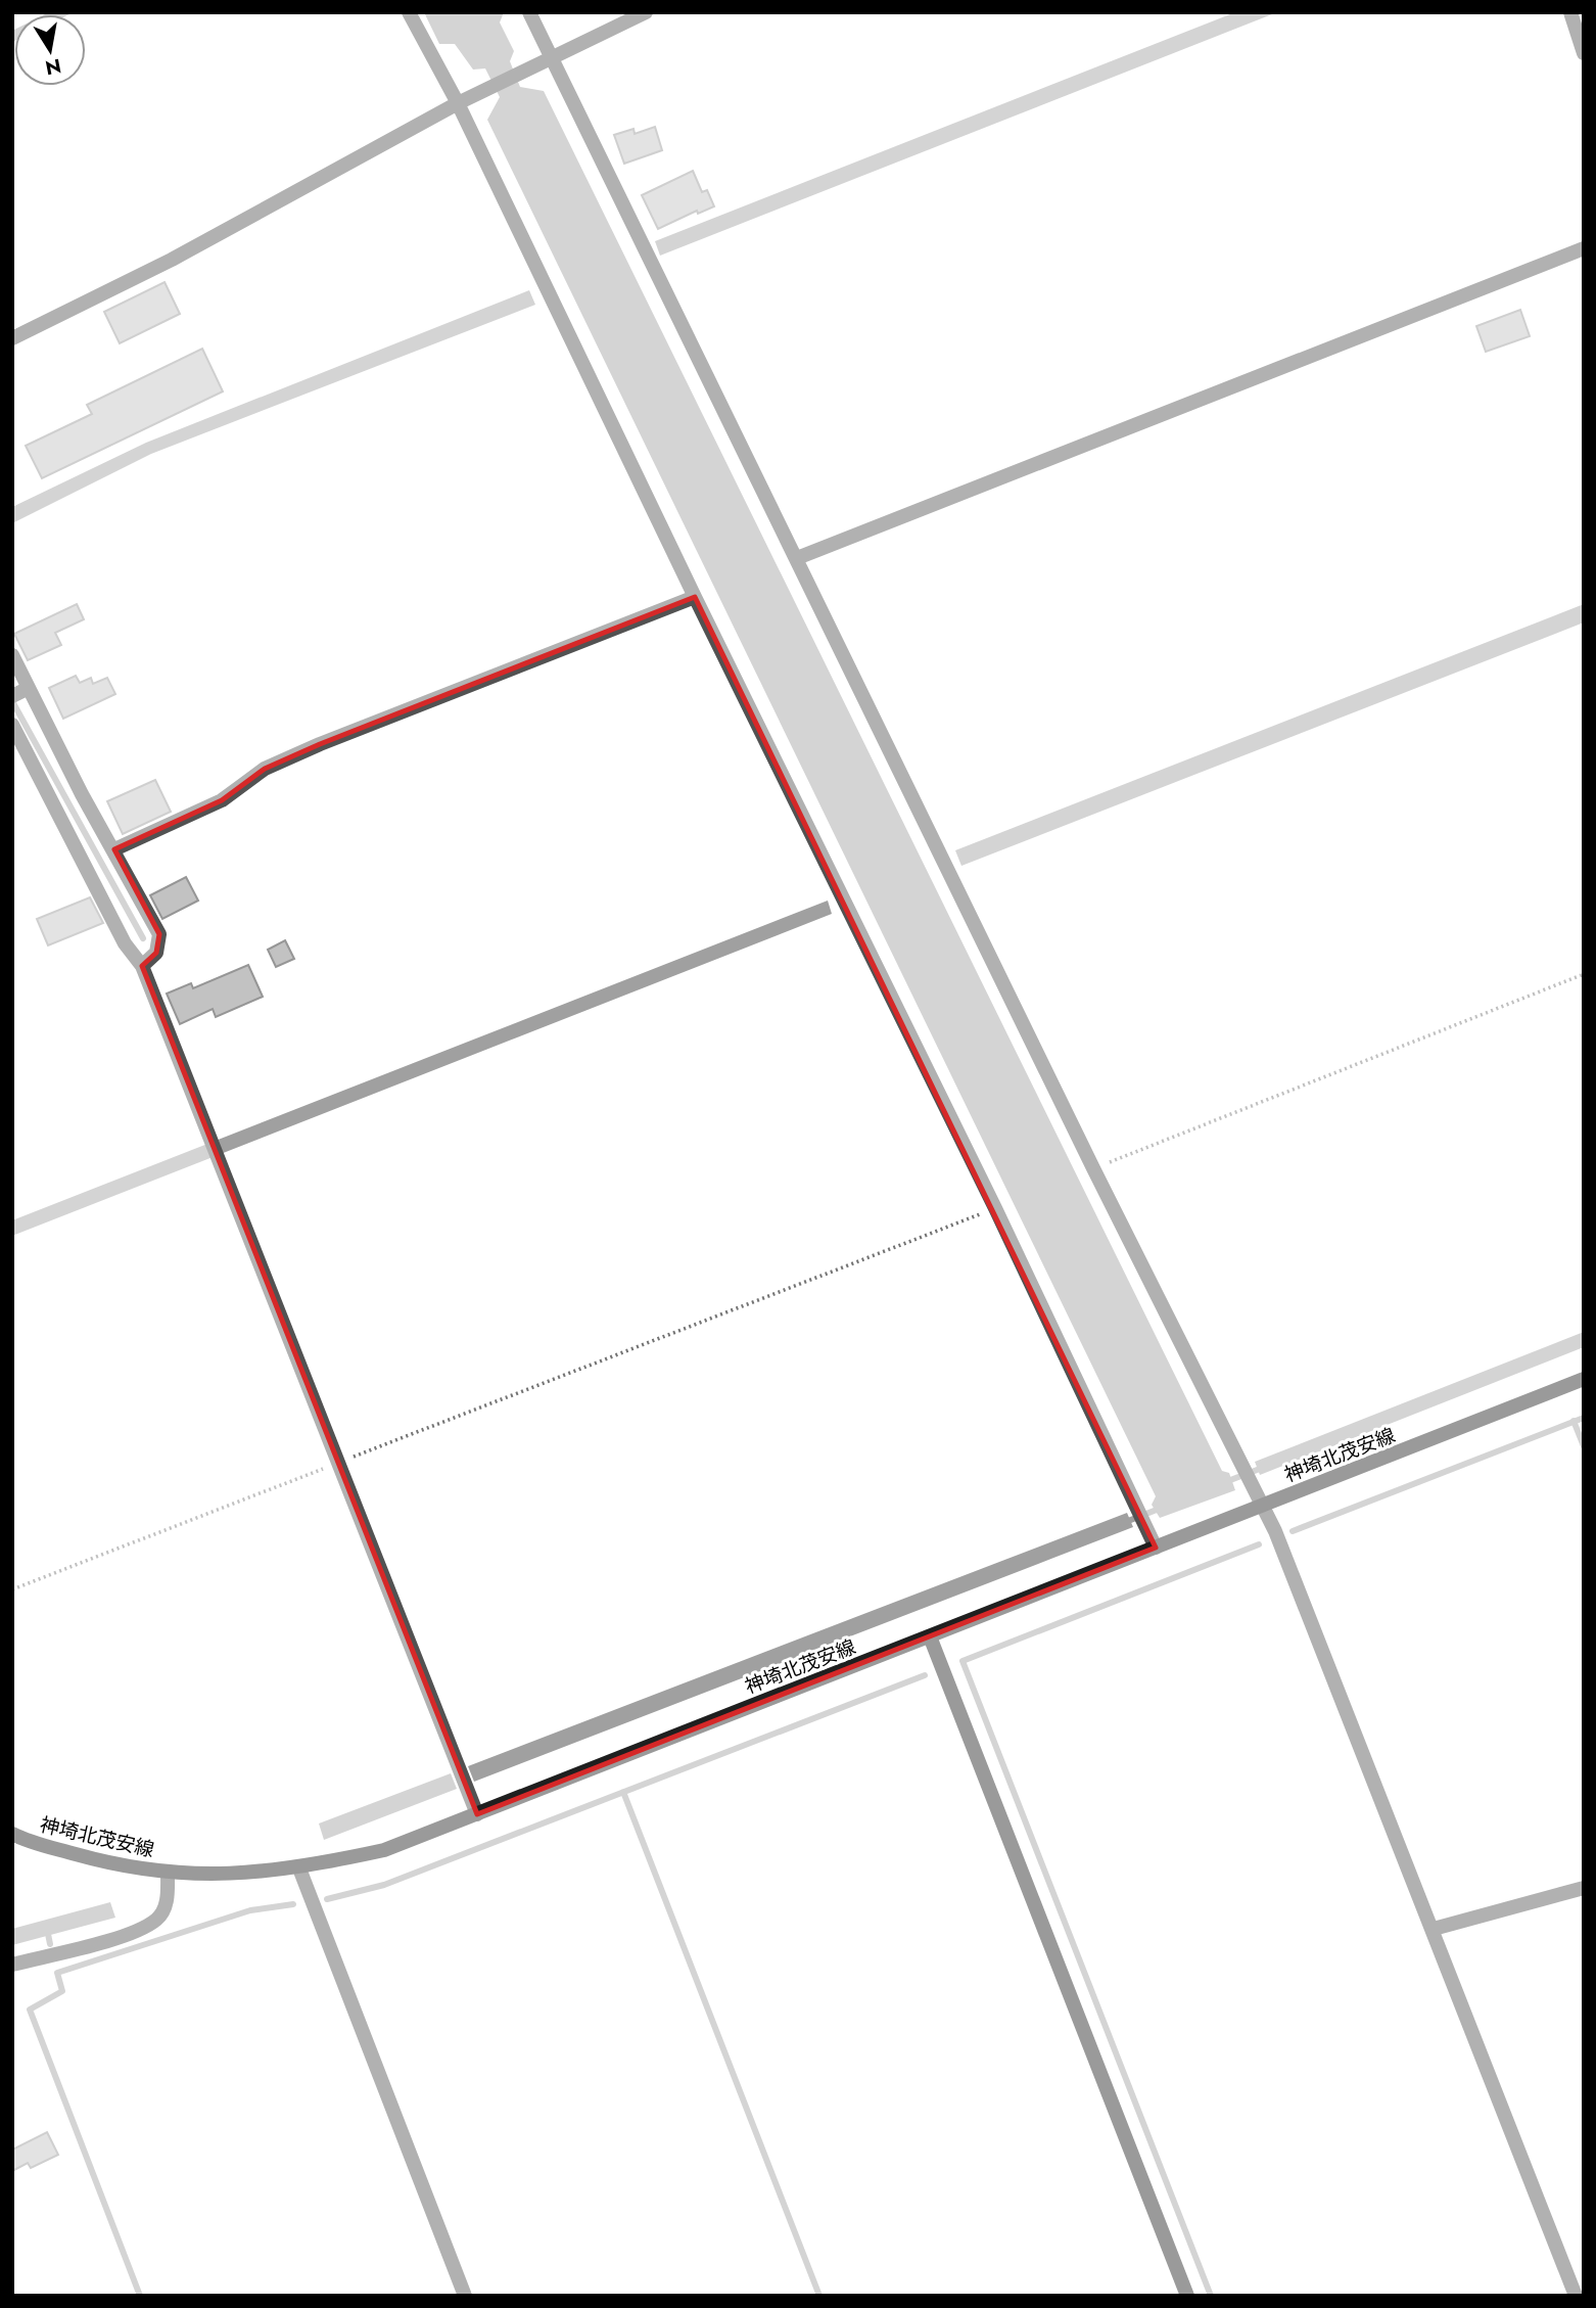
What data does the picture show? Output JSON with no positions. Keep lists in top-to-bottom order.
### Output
{
  "streets": {
    "main road": ["神埼北茂安線"]
  },
  "north": "bottom"
}
